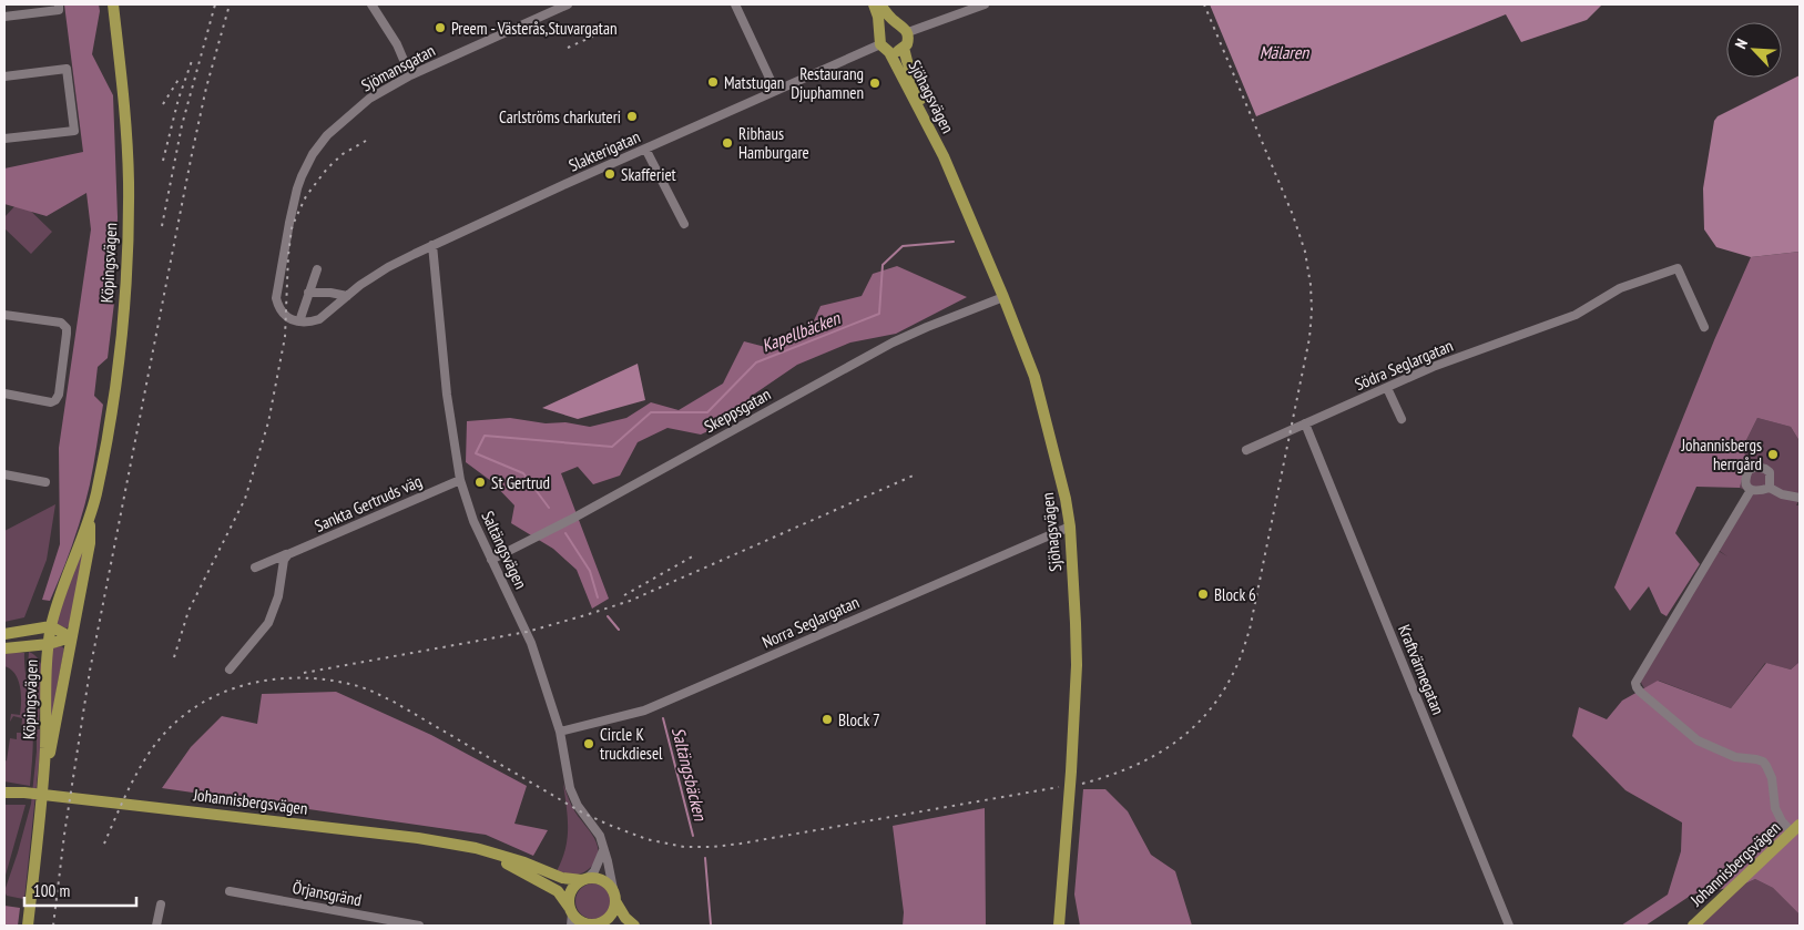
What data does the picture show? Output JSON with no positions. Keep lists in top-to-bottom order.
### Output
{
  "streets": {
    "main road": ["Sjöhagsvägen", "Köpingsvägen", "Johannisbergsvägen"],
    "street": [
      "Sjömansgatan",
      "Slakterigatan",
      "Södra Seglargatan",
      "Skeppsgatan",
      "Sankta Gertruds väg",
      "Saltängsvägen",
      "Norra Seglargatan",
      "Kraftvärmegatan",
      "Örjansgränd"
    ]
  },
  "crossings": [
    ["Sjömansgatan", "Slakterigatan"],
    ["Sjöhagsvägen", "Slakterigatan"],
    ["Sjöhagsvägen", "Skeppsgatan"],
    ["Sjöhagsvägen", "Norra Seglargatan"],
    ["Slakterigatan", "Saltängsvägen"],
    ["Södra Seglargatan", "Kraftvärmegatan"],
    ["Skeppsgatan", "Saltängsvägen"],
    ["Sankta Gertruds väg", "Saltängsvägen"],
    ["Saltängsvägen", "Norra Seglargatan"],
    ["Saltängsvägen", "Johannisbergsvägen"]
  ],
  "water": ["Mälaren", "Kapellbäcken", "Saltängsbäcken"],
  "places": [
    "Preem - Västerås,Stuvargatan",
    "Matstugan",
    "Restaurang Djuphamnen",
    "Carlströms charkuteri",
    "Ribhaus Hamburgare",
    "Skafferiet",
    "Johannisbergs herrgård",
    "St Gertrud",
    "Block 6",
    "Block 7",
    "Circle K truckdiesel"
  ],
  "scale_bar": "100 m",
  "north": "top left"
}
